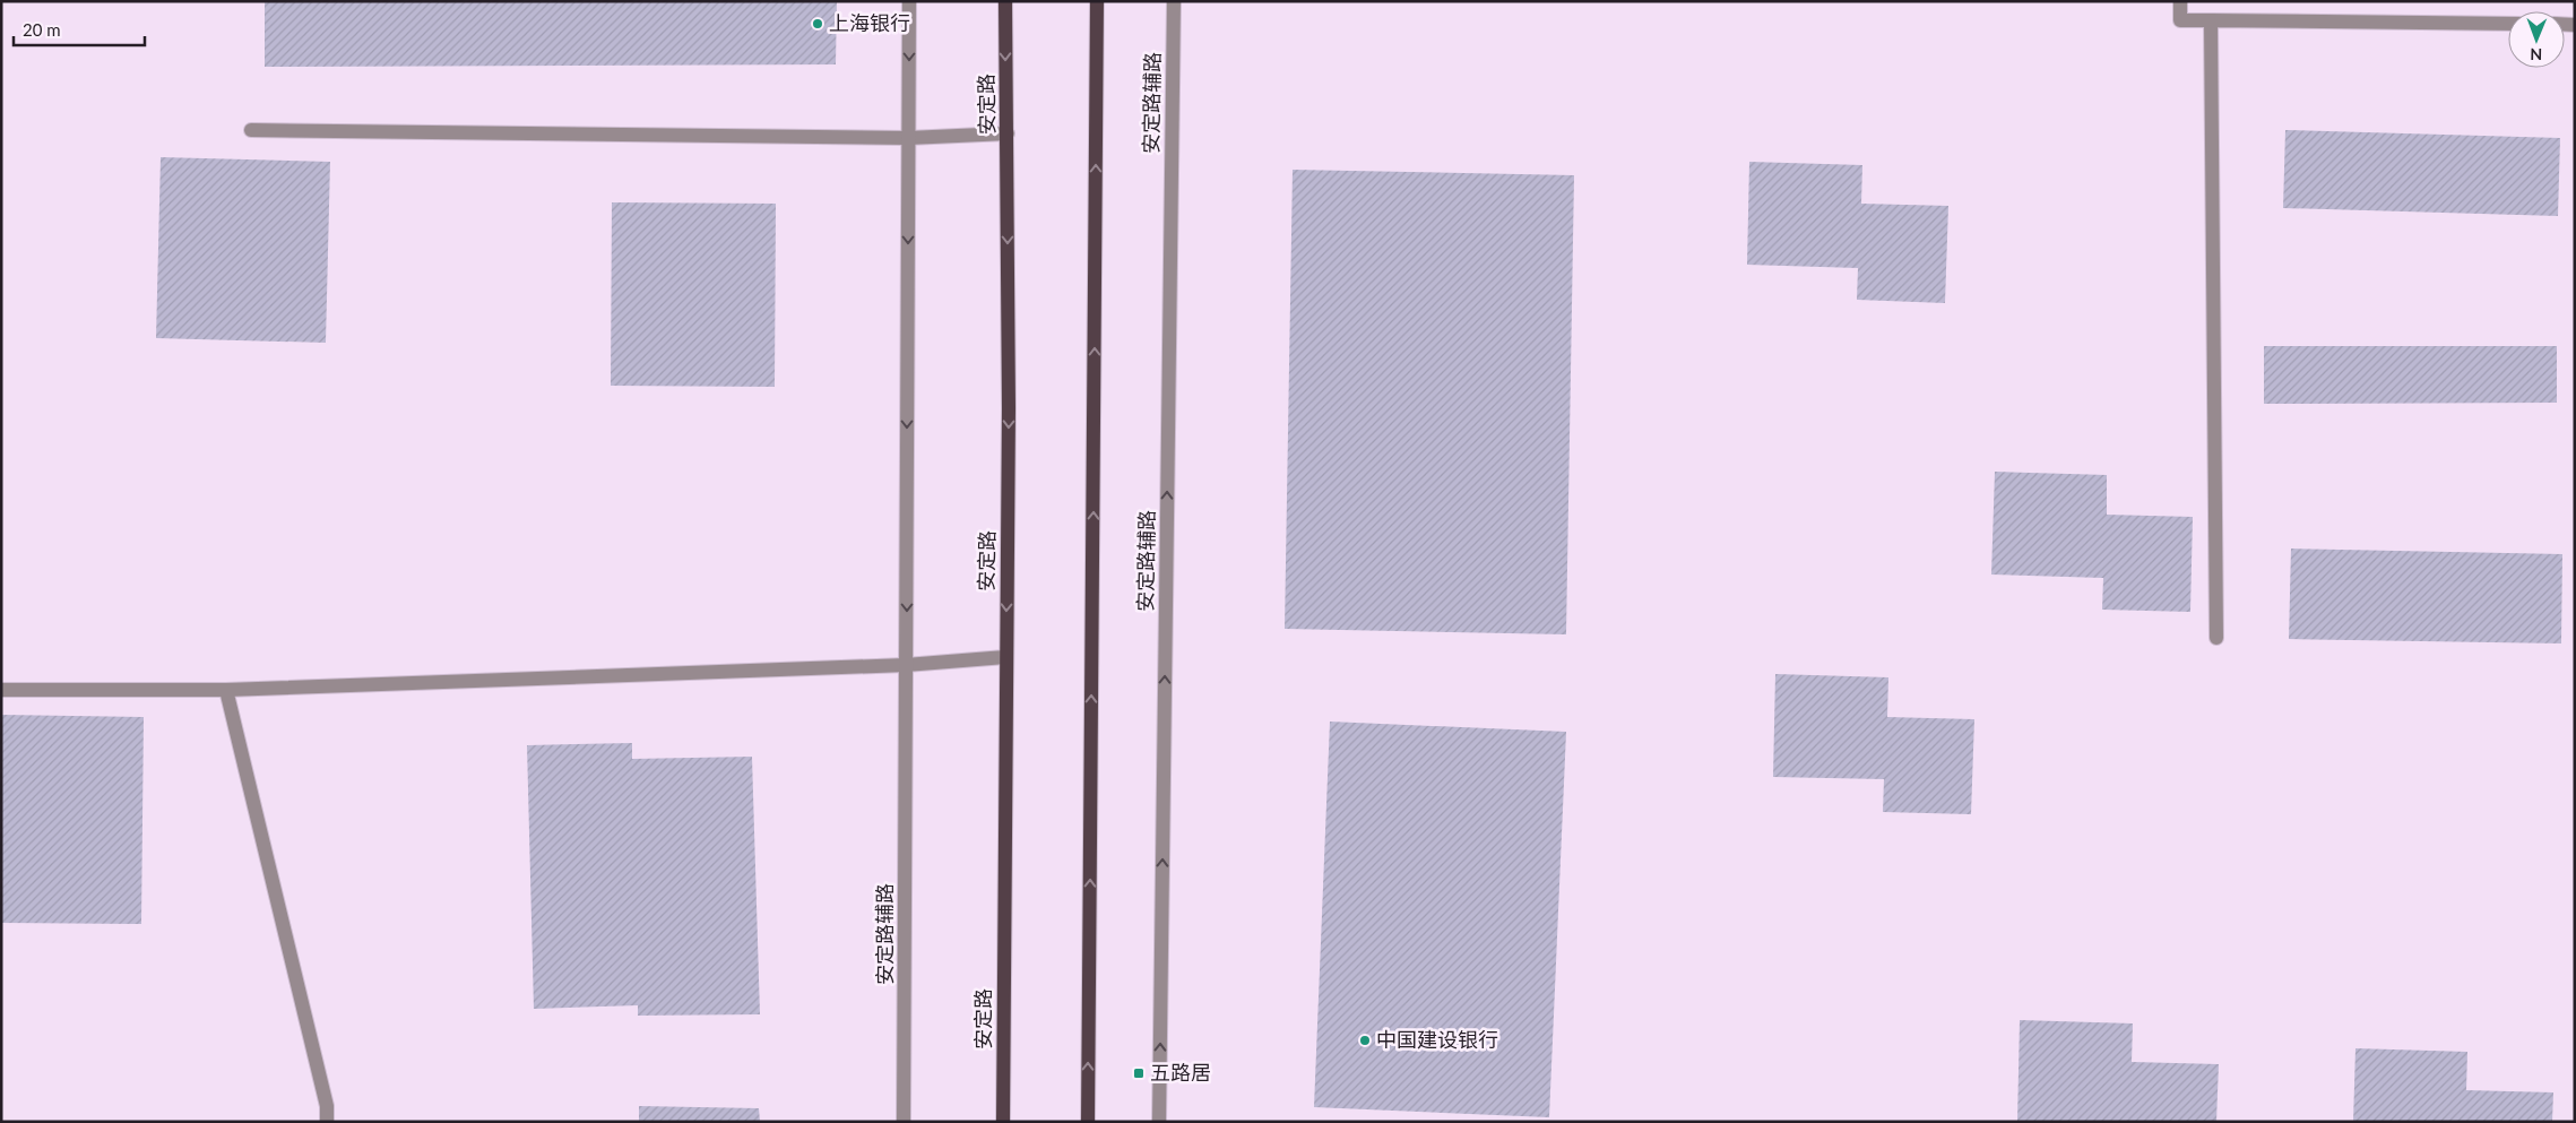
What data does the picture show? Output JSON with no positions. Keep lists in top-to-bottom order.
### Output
{
  "streets": {
    "main road": ["安定路"],
    "street": ["安定路辅路"]
  },
  "places": {
    "other": ["上海银行", "中国建设银行"],
    "transit": ["五路居"]
  },
  "scale_bar": "20 m",
  "north": "bottom"
}
